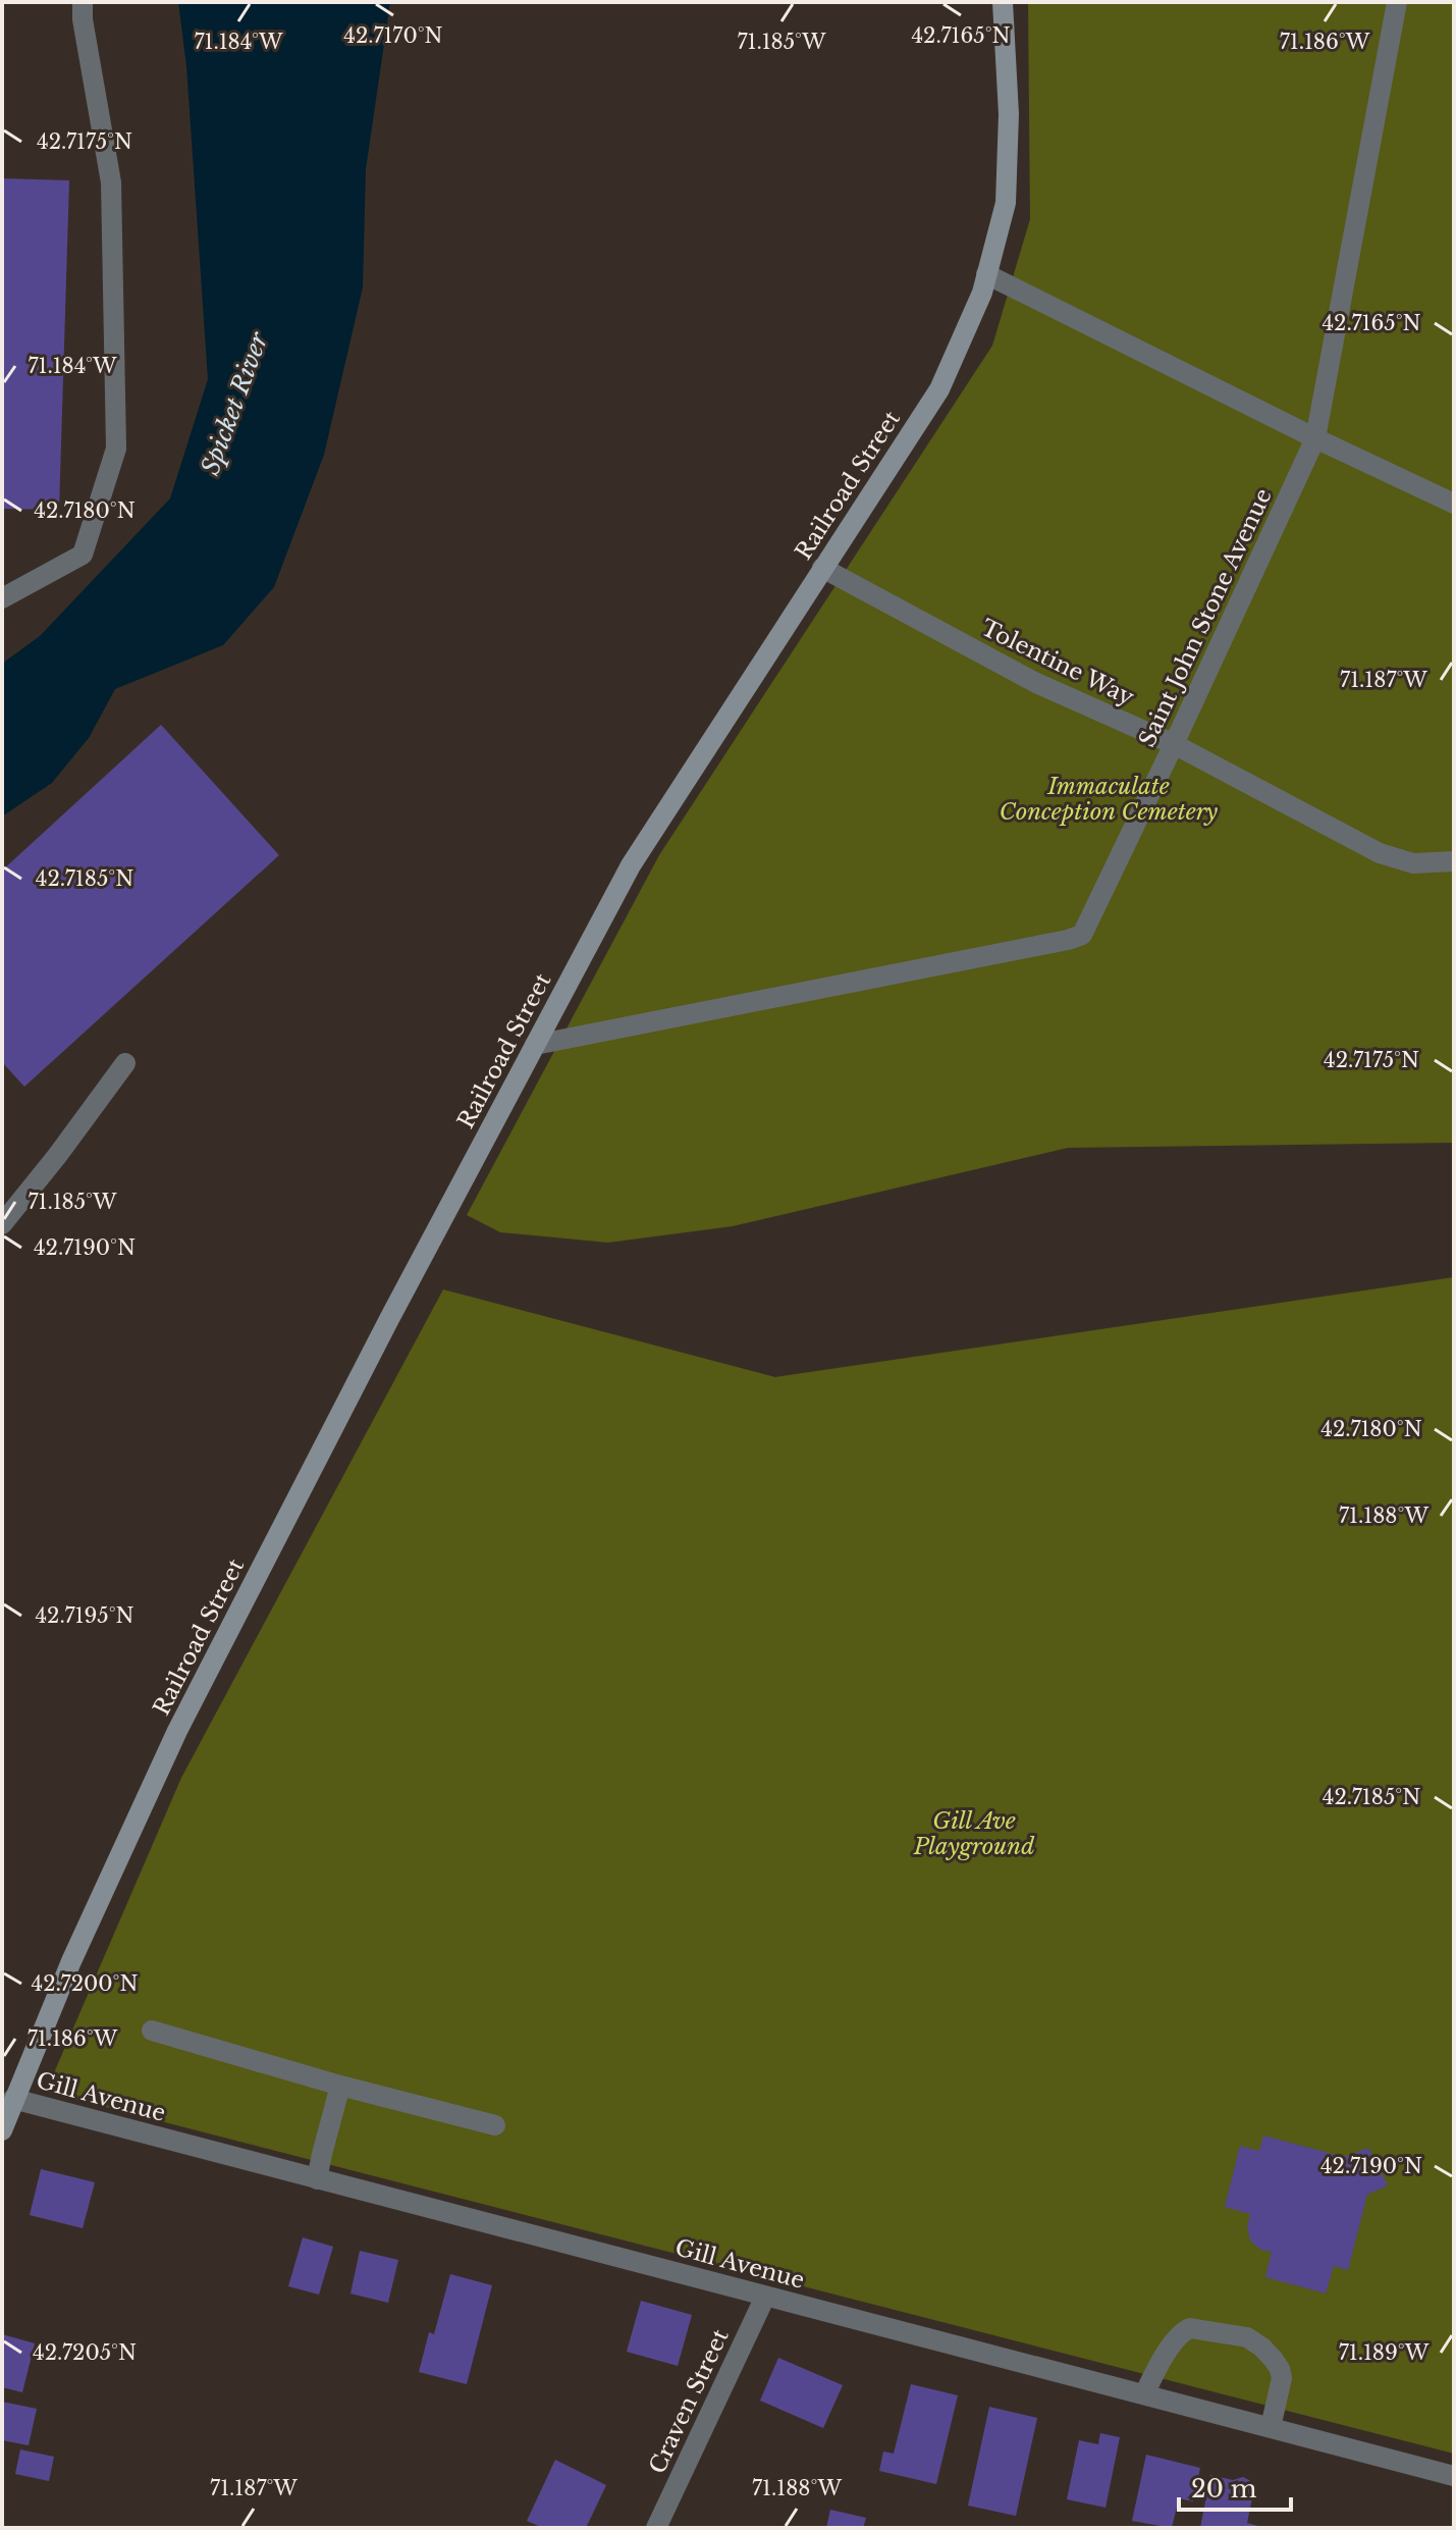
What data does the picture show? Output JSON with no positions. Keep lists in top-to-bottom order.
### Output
{
  "streets": {
    "main road": ["Railroad Street"],
    "street": [
      "Saint John Stone Avenue",
      "Tolentine Way",
      "Gill Avenue",
      "Craven Street"
    ]
  },
  "crossings": [
    ["Railroad Street", "Saint John Stone Avenue"],
    ["Railroad Street", "Tolentine Way"],
    ["Railroad Street", "Gill Avenue"],
    ["Saint John Stone Avenue", "Tolentine Way"],
    ["Gill Avenue", "Craven Street"]
  ],
  "water": ["Spicket River"],
  "parks": ["Immaculate Conception Cemetery", "Gill Ave Playground"],
  "scale_bar": "20 m",
  "coordinates": [
    "42.7170°N",
    "42.7165°N",
    "71.185°W",
    "71.184°W",
    "71.186°W",
    "42.7175°N",
    "42.7180°N",
    "71.187°W",
    "42.7185°N",
    "42.7190°N",
    "71.188°W",
    "42.7195°N",
    "42.7200°N",
    "42.7205°N",
    "71.189°W"
  ]
}
